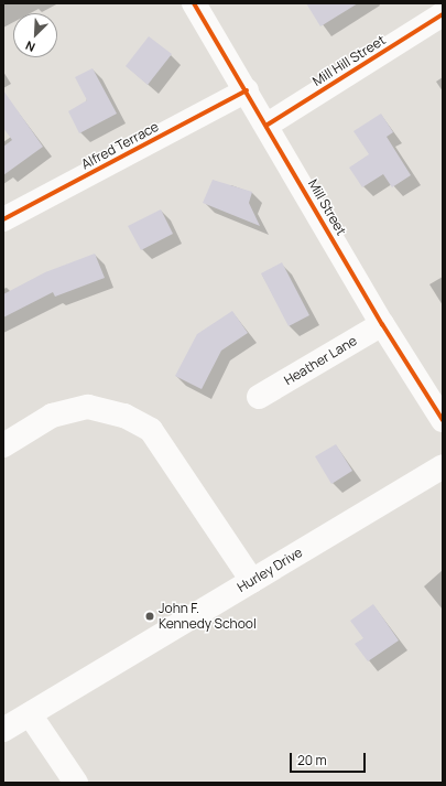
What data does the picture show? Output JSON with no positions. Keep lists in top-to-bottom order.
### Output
{
  "streets": {
    "street": [
      "Mill Hill Street",
      "Alfred Terrace",
      "Mill Street",
      "Heather Lane",
      "Hurley Drive"
    ]
  },
  "crossings": [
    ["Mill Hill Street", "Mill Street"],
    ["Alfred Terrace", "Mill Street"],
    ["Mill Street", "Heather Lane"]
  ],
  "places": ["John F. Kennedy School"],
  "scale_bar": "20 m",
  "north": "bottom left"
}
